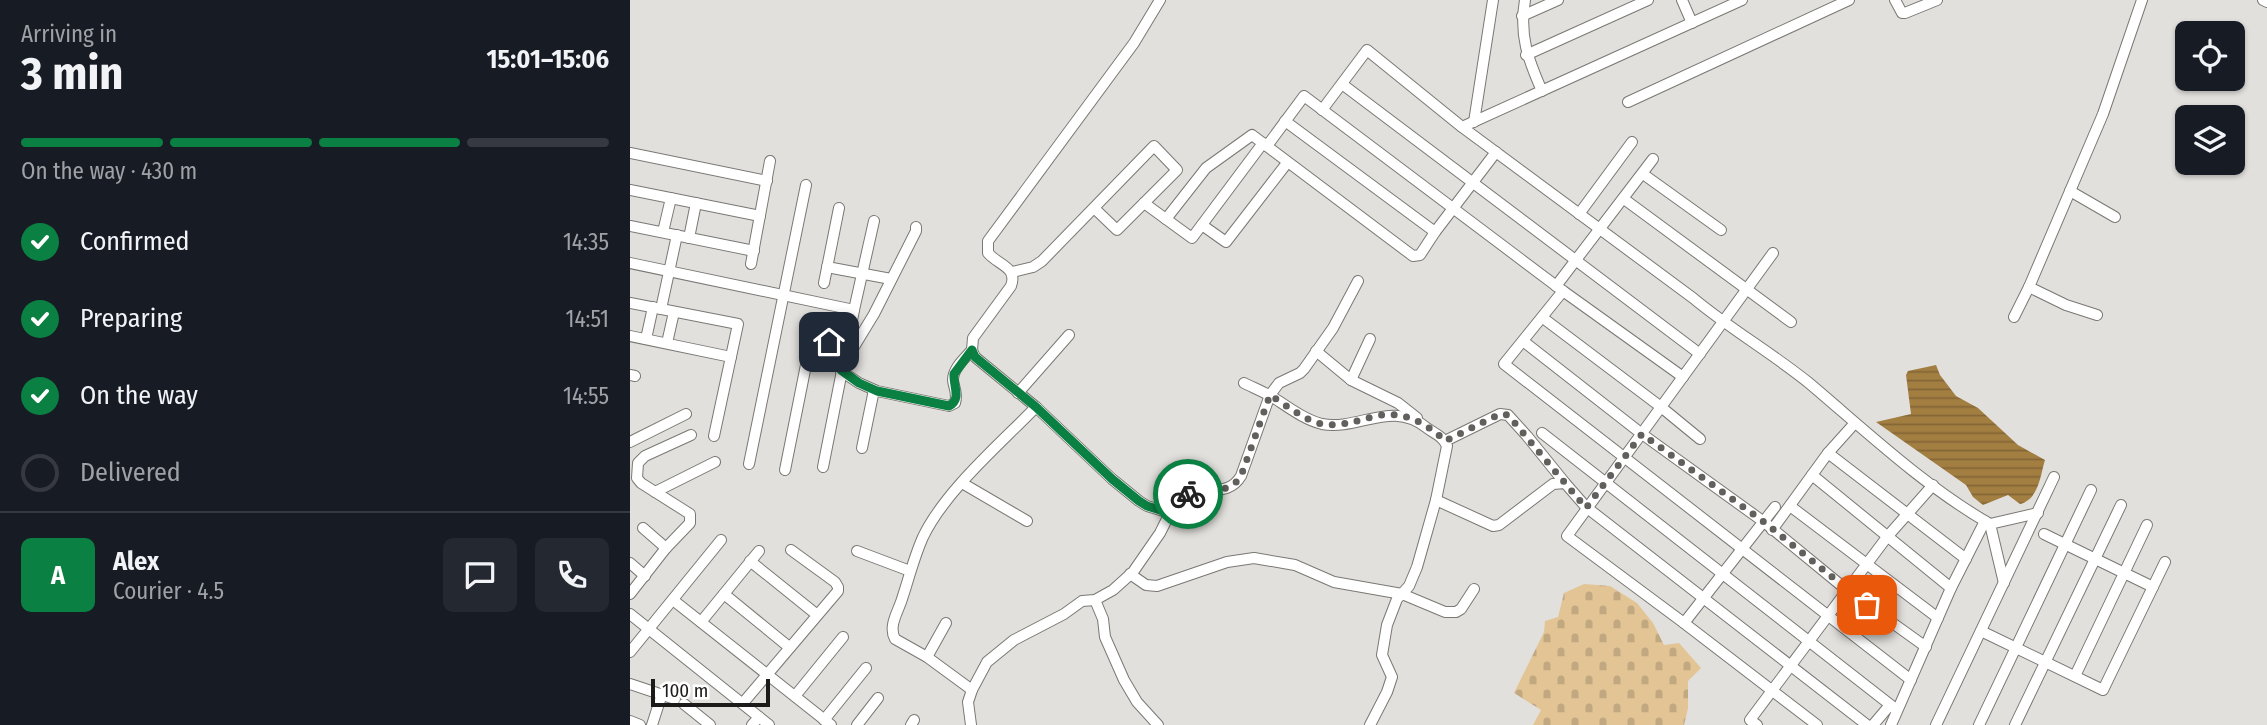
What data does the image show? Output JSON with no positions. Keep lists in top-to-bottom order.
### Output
{
  "scale_bar": "100 m",
  "page": {
    "heading": ["3 min", "Arriving in", "15:01–15:06"],
    "panel": ["Alex", "Courier · 4.5"],
    "bar": "On the way · 430 m",
    "list": [
      ["Confirmed", "14:35"],
      ["Preparing", "14:51"],
      ["On the way", "14:55"],
      "Delivered"
    ],
    "round": "A",
    "scale": "100 m"
  }
}
